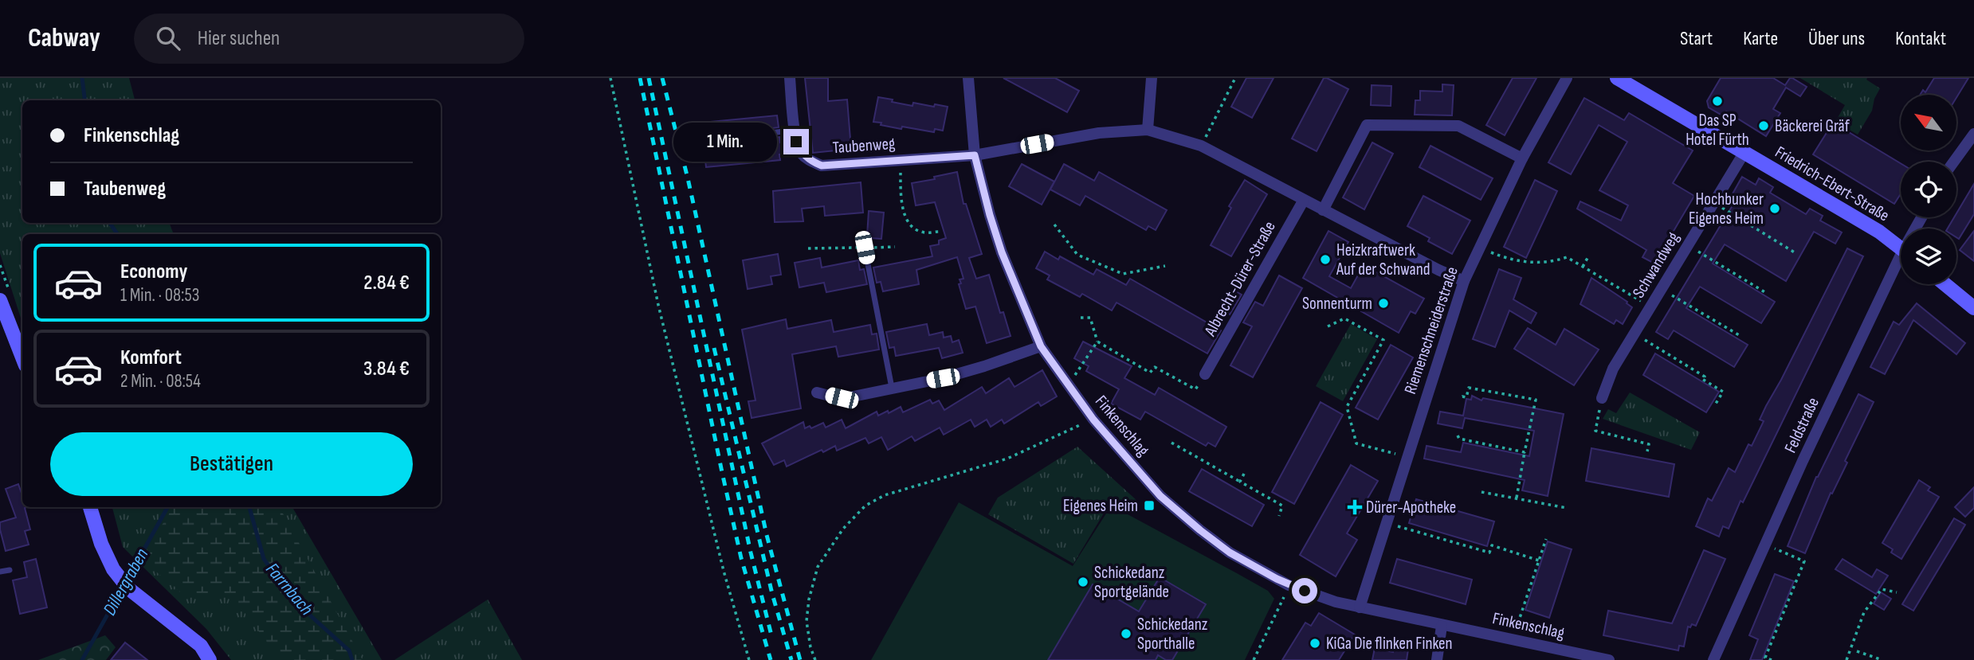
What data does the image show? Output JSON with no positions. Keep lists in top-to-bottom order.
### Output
{
  "streets": {
    "street": [
      "Taubenweg",
      "Friedrich-Ebert-Straße",
      "Schwandweg",
      "Albrecht-Dürer-Straße",
      "Riemenschneiderstraße",
      "Feldstraße",
      "Finkenschlag"
    ]
  },
  "crossings": [
    ["Taubenweg", "Finkenschlag"],
    ["Friedrich-Ebert-Straße", "Schwandweg"],
    ["Riemenschneiderstraße", "Finkenschlag"]
  ],
  "water": ["Dillergraben", "Farrnbach"],
  "places": {
    "other": [
      "Das SP Hotel Fürth",
      "Bäckerei Gräf",
      "Hochbunker Eigenes Heim",
      "Heizkraftwerk Auf der Schwand",
      "Sonnenturm",
      "Schickedanz Sportgelände",
      "Schickedanz Sporthalle",
      "KiGa Die flinken Finken"
    ],
    "transit": ["Eigenes Heim"],
    "health": ["Dürer-Apotheke"]
  },
  "north": "top left",
  "page": {
    "header": "Cabway",
    "search": "Hier suchen",
    "nav": [
      "Start",
      "Karte",
      "Über uns",
      "Kontakt"
    ],
    "banner": ["Finkenschlag", "Taubenweg"],
    "bubble": "1 Min.",
    "list": [
      {
        "name": "Economy",
        "note": "1 Min. · 08:53",
        "value": "2.84 €"
      },
      {
        "name": "Komfort",
        "note": "2 Min. · 08:54",
        "value": "3.84 €"
      }
    ],
    "buttons": "Bestätigen"
  }
}
